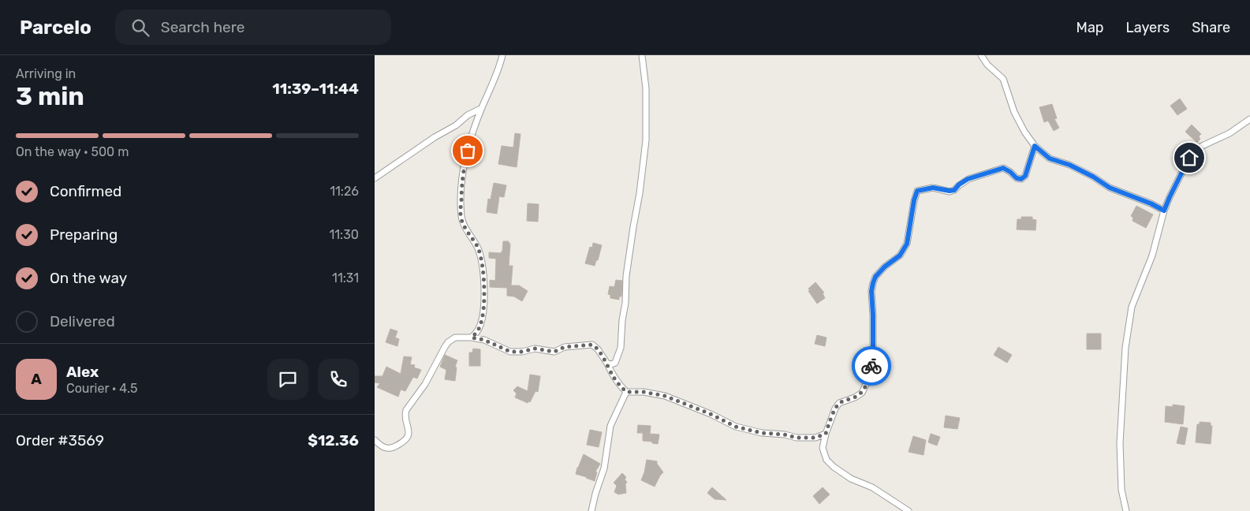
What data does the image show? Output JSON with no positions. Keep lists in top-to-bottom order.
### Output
{
  "page": {
    "header": "Parcelo",
    "search": "Search here",
    "nav": ["Map", "Layers", "Share"],
    "heading": ["3 min", "Arriving in", "11:39–11:44"],
    "panel": [
      "Alex",
      "Courier · 4.5",
      "Order #3569",
      "$12.36"
    ],
    "bar": "On the way · 500 m",
    "list": [
      ["Confirmed", "11:26"],
      ["Preparing", "11:30"],
      ["On the way", "11:31"],
      "Delivered"
    ],
    "round": "A"
  }
}
